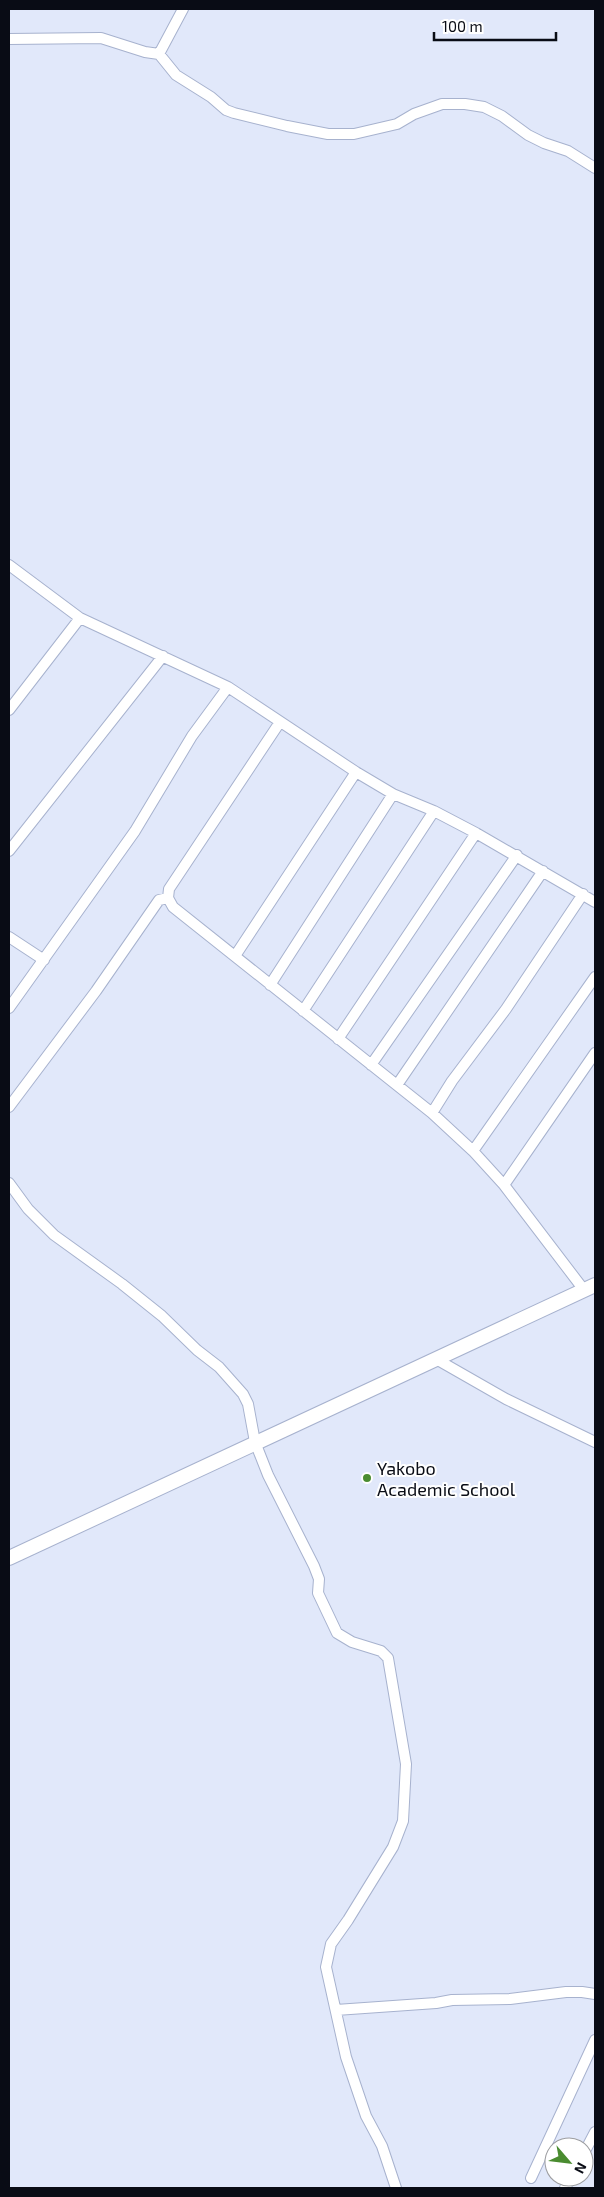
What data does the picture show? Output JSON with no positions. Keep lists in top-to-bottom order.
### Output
{
  "places": ["Yakobo Academic School"],
  "scale_bar": "100 m",
  "north": "bottom right"
}
